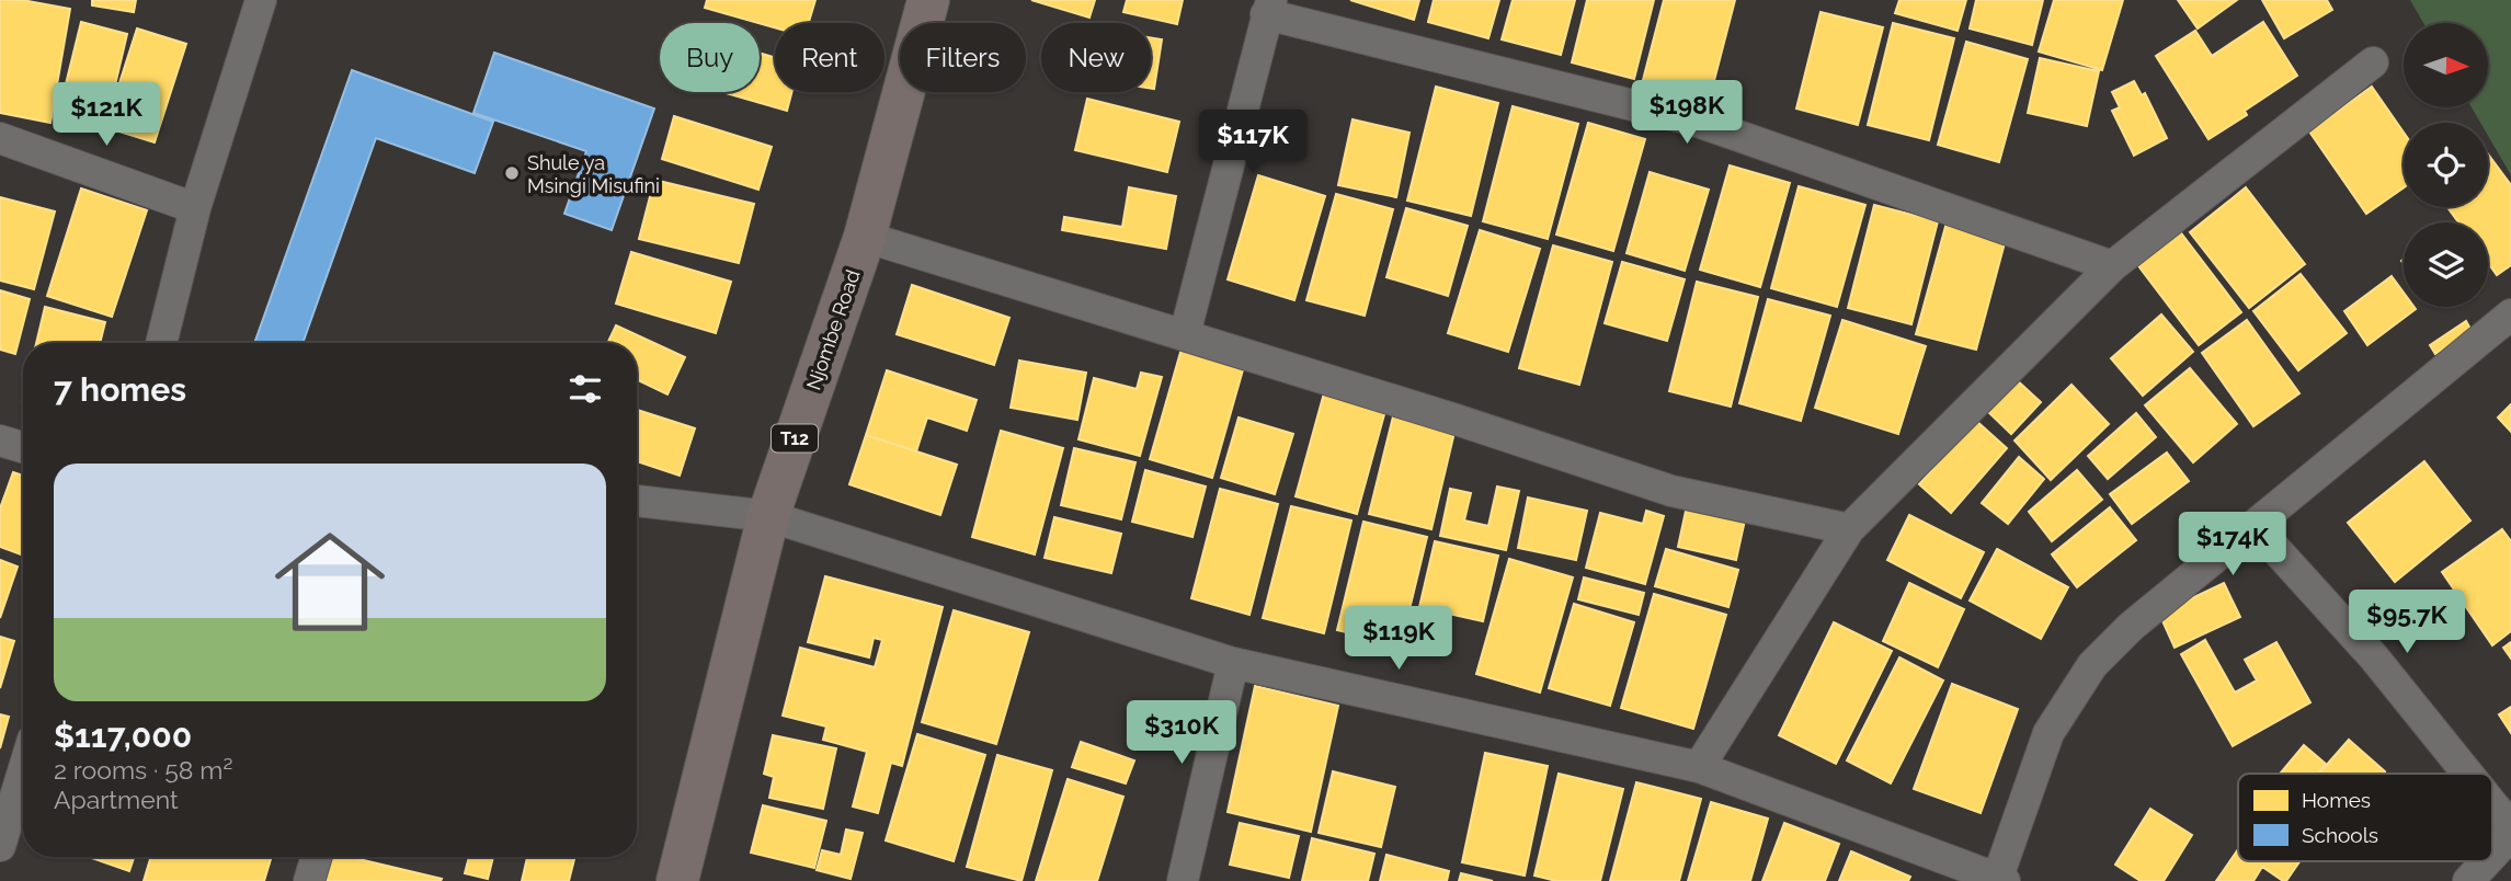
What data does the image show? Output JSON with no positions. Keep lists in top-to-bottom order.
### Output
{
  "streets": {
    "highway": ["Njombe Road", "T12"]
  },
  "places": ["Shule ya Msingi Misufini"],
  "legend": ["Homes", "Schools"],
  "north": "right",
  "page": {
    "chip": [
      "Buy",
      "Rent",
      "Filters",
      "New"
    ],
    "price": [
      "$198K",
      "$121K",
      "$117K",
      "$174K",
      "$95.7K",
      "$119K",
      "$310K"
    ],
    "heading": "7 homes",
    "list": [
      {
        "name": "$117,000",
        "note": "2 rooms · 58 m² · Apartment"
      }
    ]
  }
}
